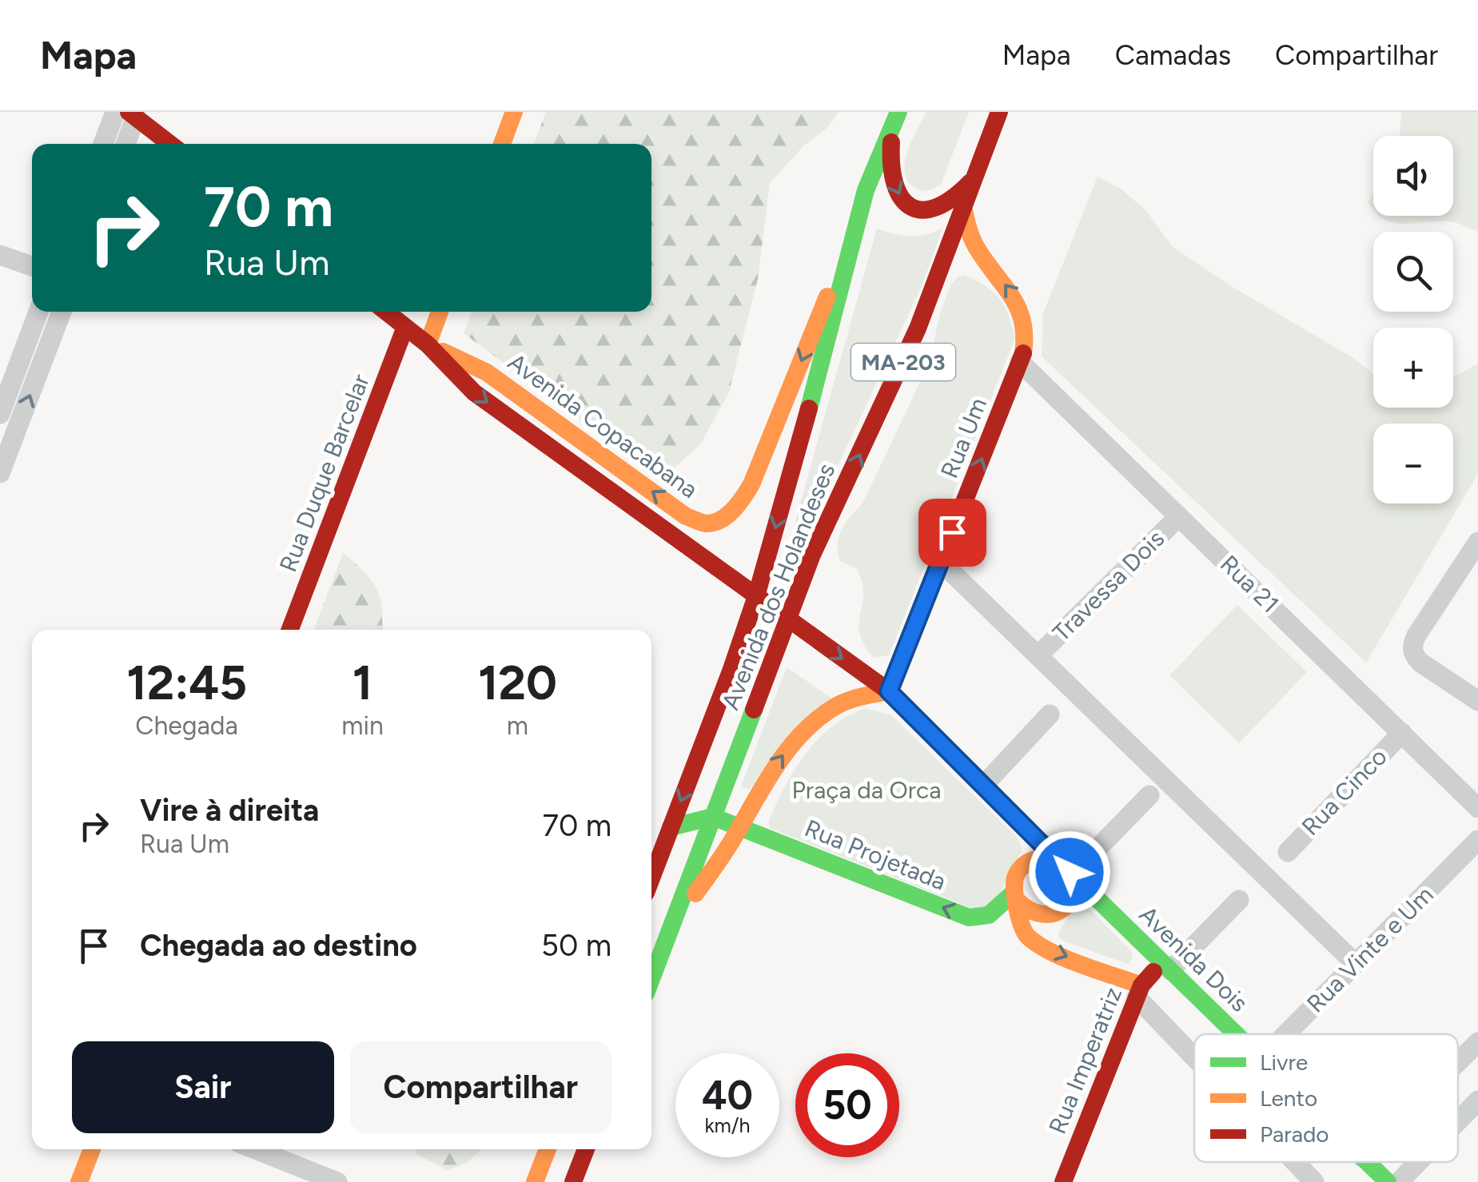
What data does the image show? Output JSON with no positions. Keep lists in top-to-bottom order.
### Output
{
  "streets": {
    "main road": [
      "MA-203",
      "Avenida Copacabana",
      "Rua Um",
      "Rua Duque Barcelar",
      "Avenida dos Holandeses",
      "Rua Projetada",
      "Avenida Dois",
      "Rua Imperatriz"
    ],
    "street": [
      "Rua 21",
      "Travessa Dois",
      "Rua Cinco",
      "Rua Vinte e Um"
    ]
  },
  "crossings": [
    ["Avenida Copacabana", "Rua Duque Barcelar"],
    ["Avenida Copacabana", "Avenida dos Holandeses"],
    ["Avenida Copacabana", "Avenida Dois"],
    ["Rua Um", "Rua 21"],
    ["Rua Um", "Avenida dos Holandeses"],
    ["Rua Um", "Avenida Dois"],
    ["Rua 21", "Travessa Dois"],
    ["Rua 21", "Rua Cinco"],
    ["Avenida dos Holandeses", "Rua Projetada"],
    ["Avenida dos Holandeses", "Avenida Dois"],
    ["Rua Projetada", "Avenida Dois"],
    ["Avenida Dois", "Rua Imperatriz"]
  ],
  "one_way": ["Rua Um", "Rua Projetada"],
  "parks": ["Praça da Orca"],
  "legend": ["Livre", "Lento", "Parado"],
  "page": {
    "header": "Mapa",
    "nav": ["Mapa", "Camadas", "Compartilhar"],
    "map_buttons": ["+", "−"],
    "turn": ["70 m", "Rua Um"],
    "eta": [
      "12:45",
      "Chegada",
      "1",
      "min",
      "120",
      "m"
    ],
    "list": [
      {
        "name": "Vire à direita",
        "note": "Rua Um",
        "value": "70 m"
      },
      {
        "name": "Chegada ao destino",
        "value": "50 m"
      }
    ],
    "buttons": ["Sair", "Compartilhar"],
    "speed": "40 km/h",
    "limit": "50"
  }
}
